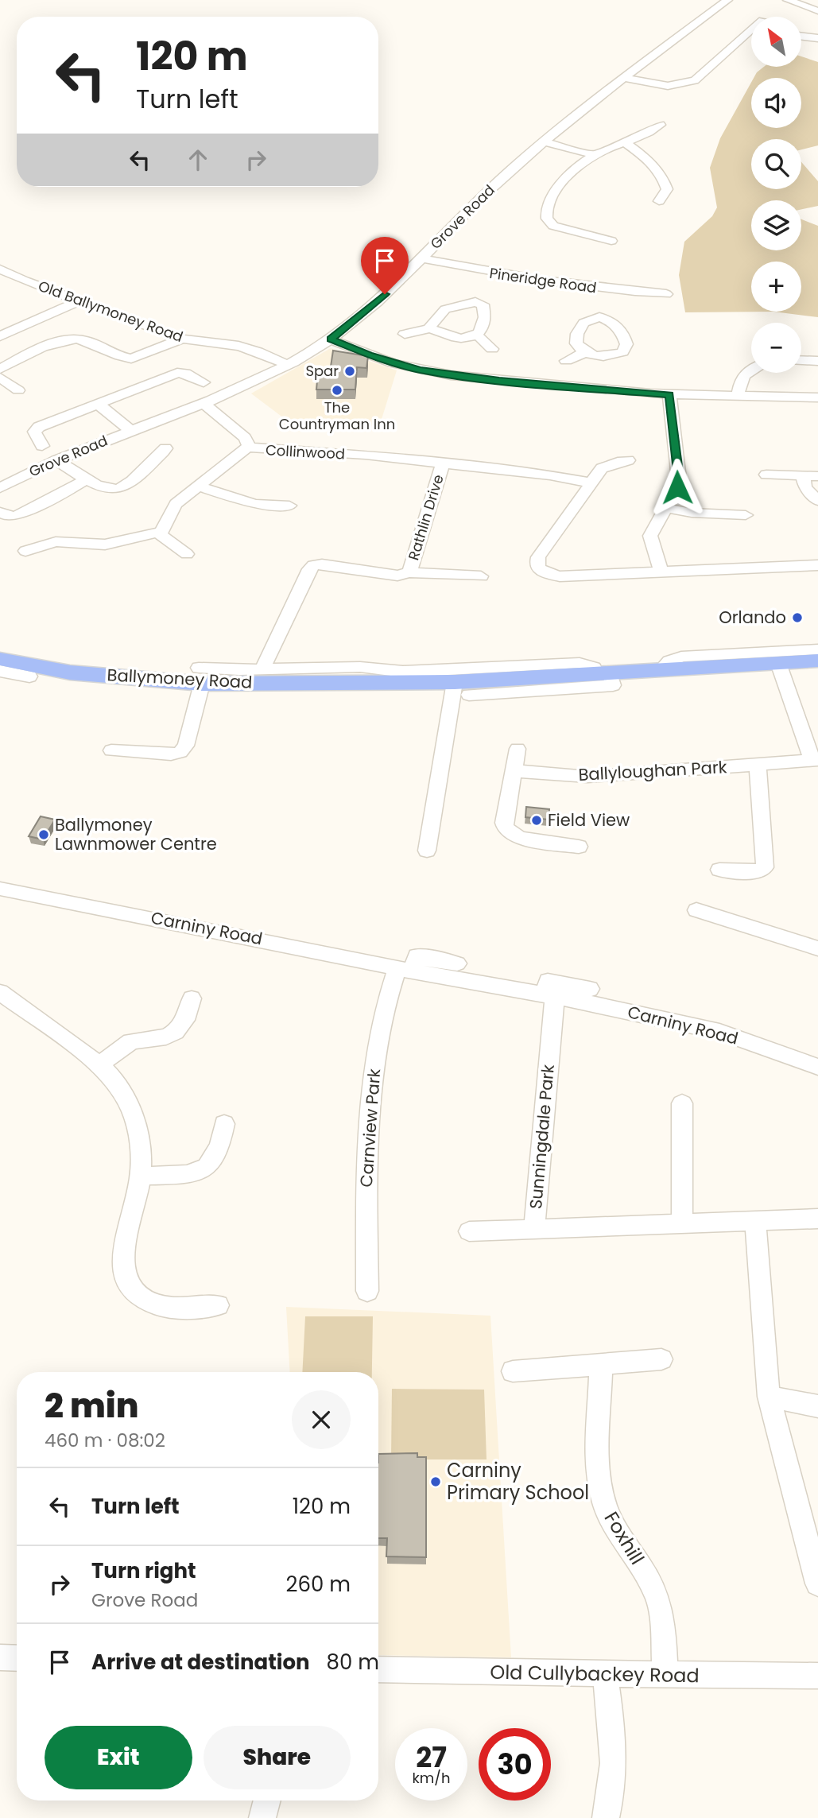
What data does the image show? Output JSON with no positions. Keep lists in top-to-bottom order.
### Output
{
  "streets": {
    "main road": ["Ballymoney Road"],
    "street": [
      "Grove Road",
      "Pineridge Road",
      "Old Ballymoney Road",
      "Collinwood",
      "Rathlin Drive",
      "Ballyloughan Park",
      "Carniny Road",
      "Carnview Park",
      "Sunningdale Park",
      "Foxhill",
      "Old Cullybackey Road"
    ]
  },
  "crossings": [
    ["Grove Road", "Pineridge Road"],
    ["Grove Road", "Old Ballymoney Road"],
    ["Grove Road", "Collinwood"],
    ["Collinwood", "Rathlin Drive"],
    ["Rathlin Drive", "Ballymoney Road"],
    ["Ballymoney Road", "Ballyloughan Park"],
    ["Carniny Road", "Carnview Park"],
    ["Carniny Road", "Sunningdale Park"],
    ["Foxhill", "Old Cullybackey Road"]
  ],
  "places": [
    "Spar",
    "The Countryman Inn",
    "Orlando",
    "Field View",
    "Ballymoney Lawnmower Centre",
    "Carniny Primary School"
  ],
  "north": "top left",
  "page": {
    "map_buttons": ["+", "−"],
    "turn": ["120 m", "Turn left"],
    "heading": ["2 min", "460 m · 08:02"],
    "list": [
      {
        "name": "Turn left",
        "value": "120 m"
      },
      {
        "name": "Turn right",
        "note": "Grove Road",
        "value": "260 m"
      },
      {
        "name": "Arrive at destination",
        "value": "80 m"
      }
    ],
    "buttons": ["Exit", "Share"],
    "speed": "27 km/h",
    "limit": "30"
  }
}
